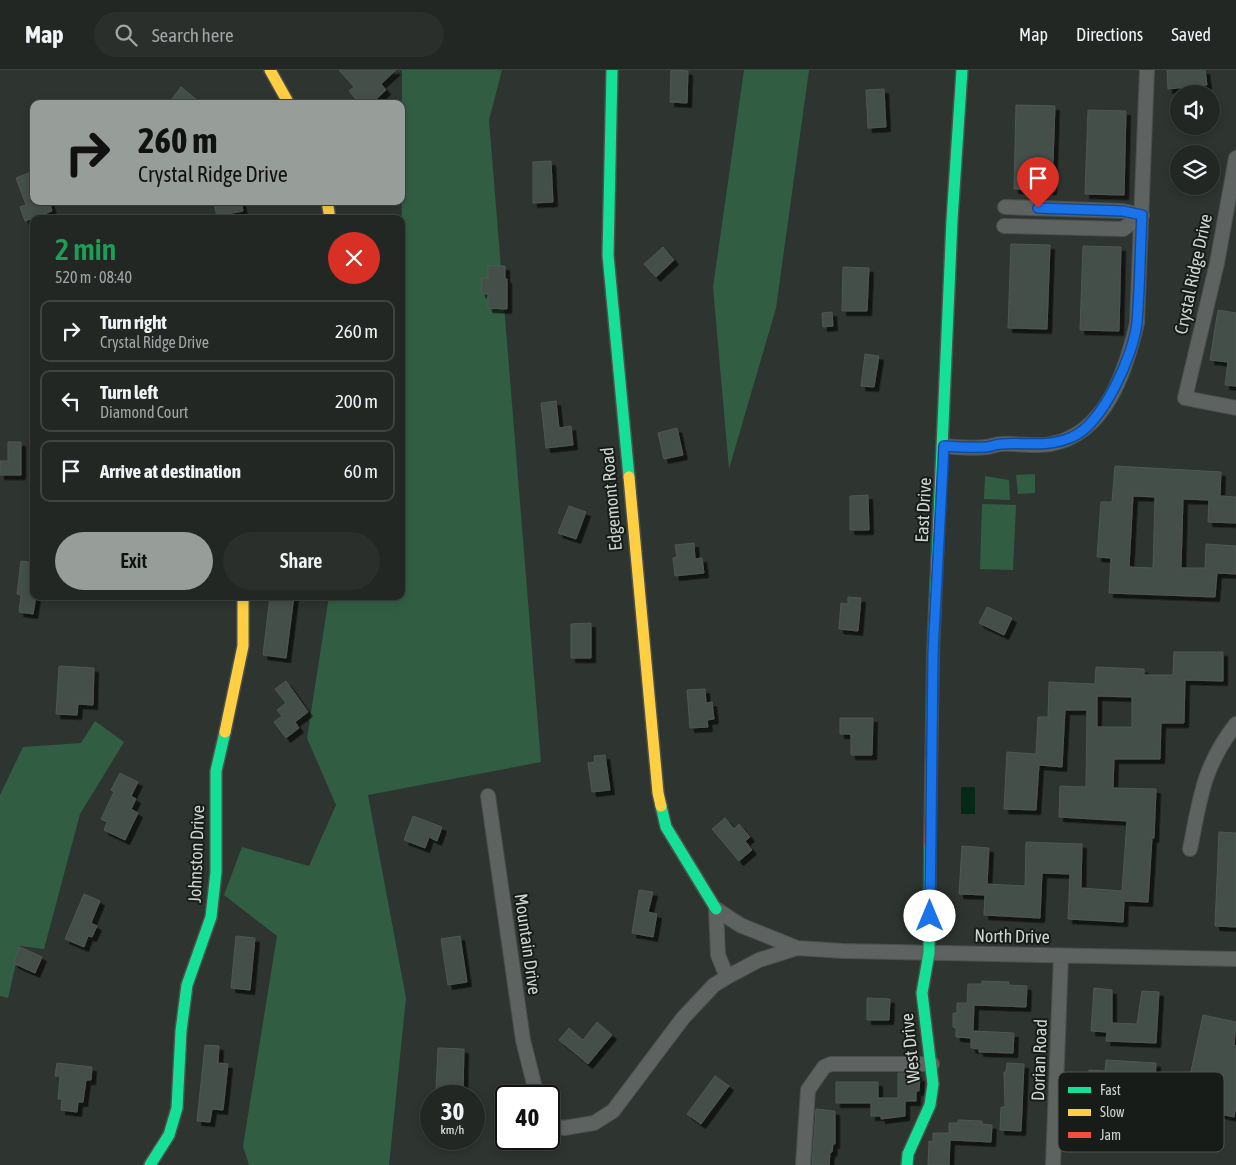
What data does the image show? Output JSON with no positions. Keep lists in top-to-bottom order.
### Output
{
  "streets": {
    "street": [
      "Crystal Ridge Drive",
      "Edgemont Road",
      "East Drive",
      "Johnston Drive",
      "North Drive",
      "Mountain Drive",
      "West Drive",
      "Dorian Road"
    ]
  },
  "crossings": [
    ["Edgemont Road", "North Drive"],
    ["East Drive", "North Drive"],
    ["East Drive", "West Drive"],
    ["North Drive", "West Drive"],
    ["North Drive", "Dorian Road"]
  ],
  "legend": ["Fast", "Slow", "Jam"],
  "page": {
    "header": "Map",
    "search": "Search here",
    "nav": ["Map", "Directions", "Saved"],
    "turn": ["260 m", "Crystal Ridge Drive"],
    "heading": ["2 min", "520 m · 08:40"],
    "list": [
      {
        "name": "Turn right",
        "note": "Crystal Ridge Drive",
        "value": "260 m"
      },
      {
        "name": "Turn left",
        "note": "Diamond Court",
        "value": "200 m"
      },
      {
        "name": "Arrive at destination",
        "value": "60 m"
      }
    ],
    "buttons": ["Exit", "Share"],
    "speed": "30 km/h",
    "limit": "40"
  }
}
